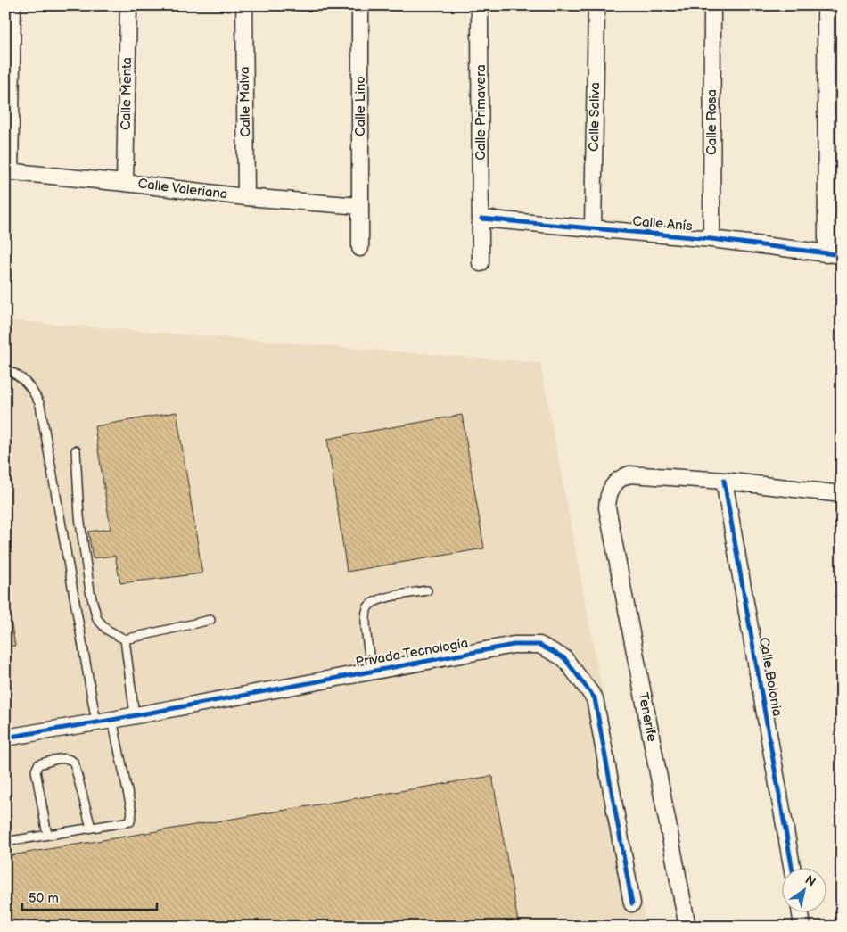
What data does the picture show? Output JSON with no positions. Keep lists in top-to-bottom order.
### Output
{
  "streets": {
    "street": [
      "Calle Menta",
      "Calle Malva",
      "Calle Lino",
      "Calle Primavera",
      "Calle Saliva",
      "Calle Rosa",
      "Calle Valeriana",
      "Calle Anís",
      "Privada Tecnología",
      "Calle Bolonia",
      "Tenerife"
    ]
  },
  "crossings": [
    ["Calle Menta", "Calle Valeriana"],
    ["Calle Malva", "Calle Valeriana"],
    ["Calle Lino", "Calle Valeriana"],
    ["Calle Primavera", "Calle Anís"],
    ["Calle Saliva", "Calle Anís"],
    ["Calle Rosa", "Calle Anís"],
    ["Calle Bolonia", "Tenerife"]
  ],
  "scale_bar": "50 m",
  "north": "top right"
}
